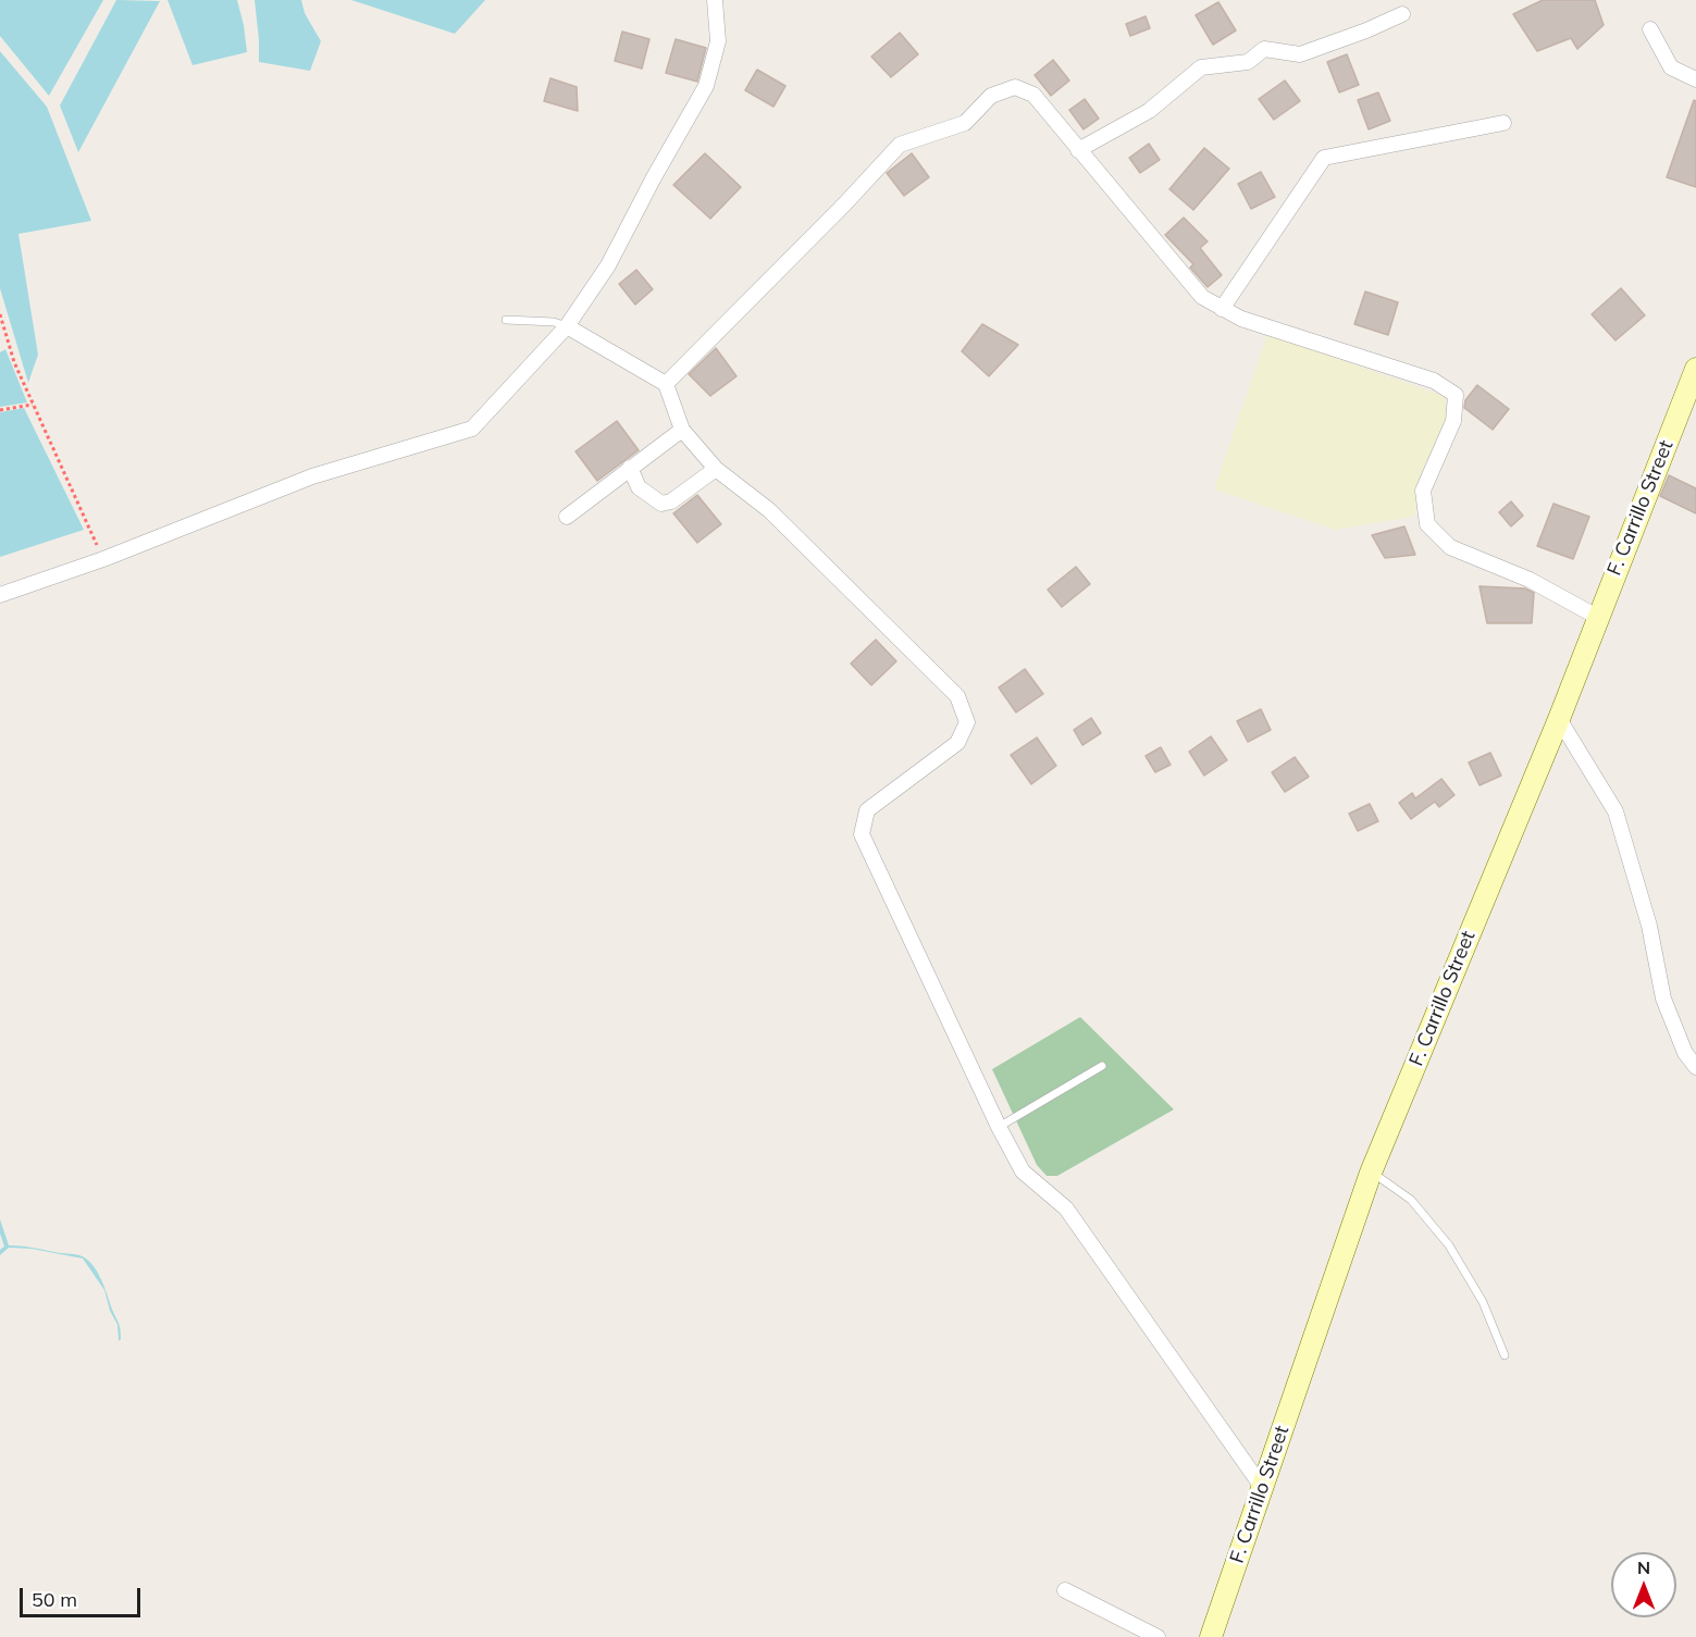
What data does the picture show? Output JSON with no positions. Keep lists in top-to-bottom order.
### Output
{
  "streets": {
    "street": ["F. Carrillo Street"]
  },
  "scale_bar": "50 m",
  "north": "top"
}
